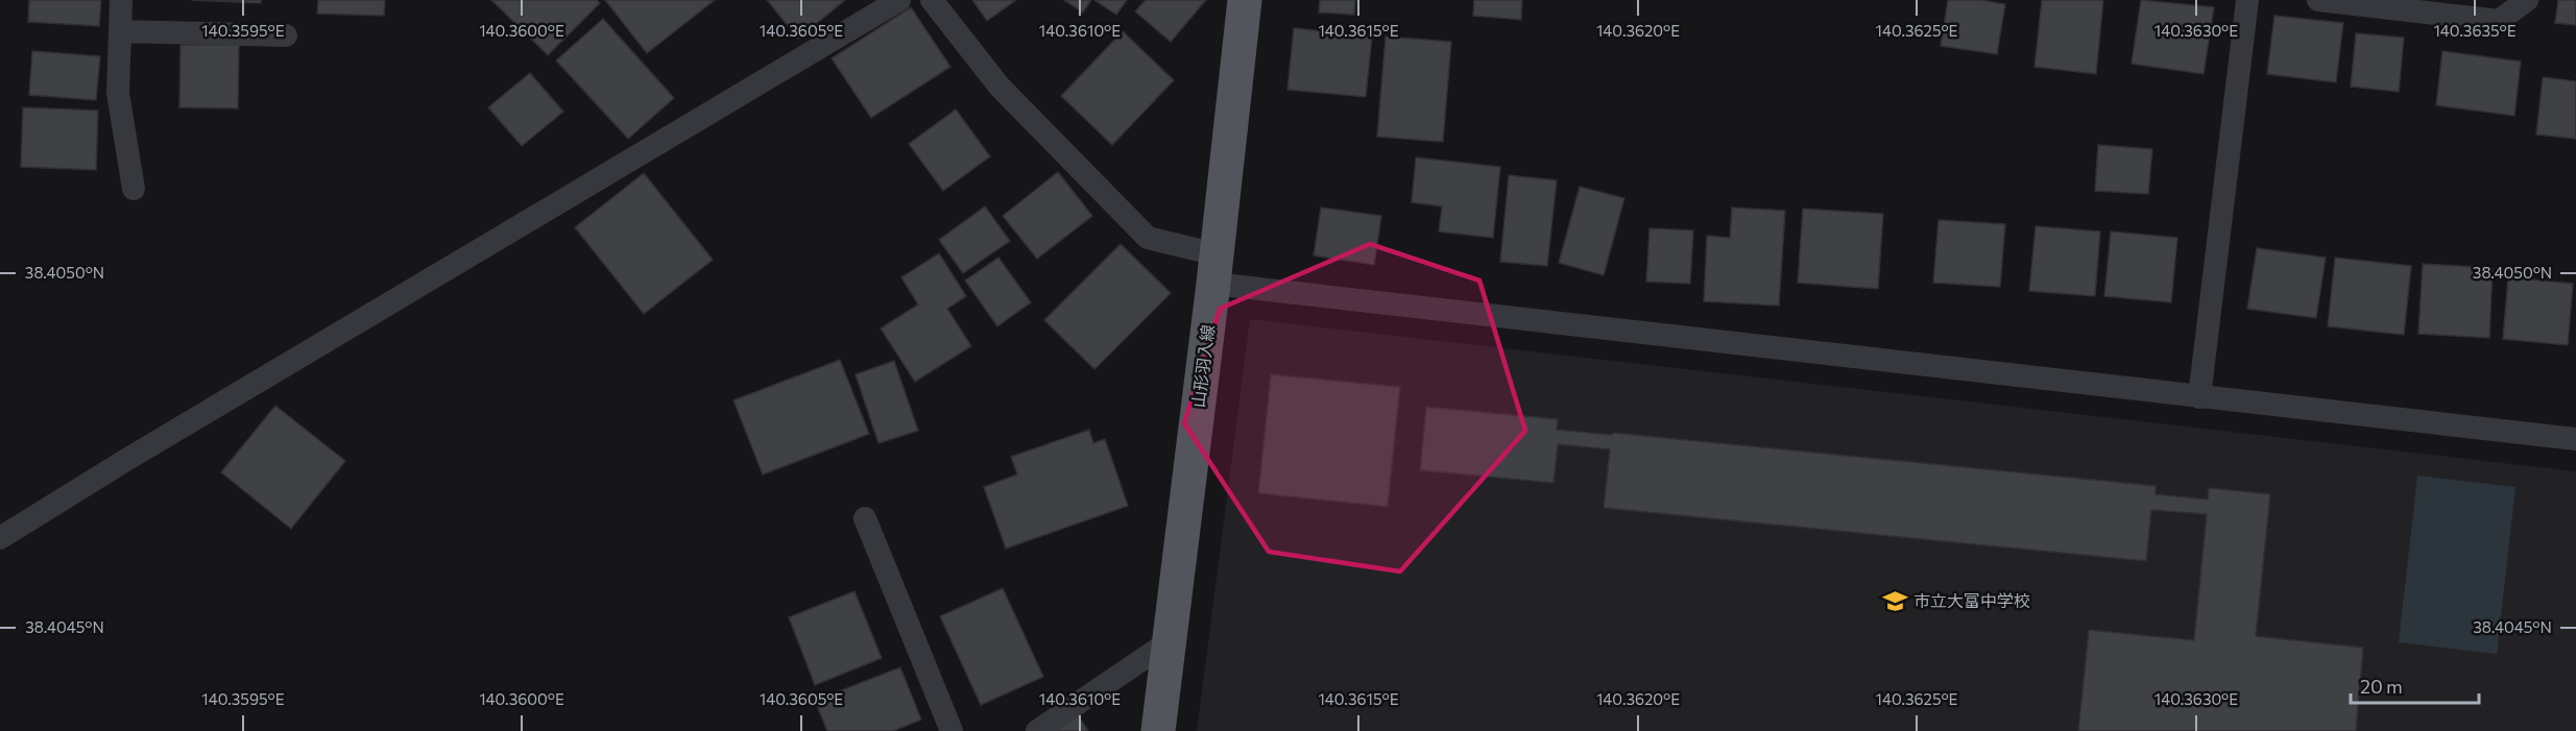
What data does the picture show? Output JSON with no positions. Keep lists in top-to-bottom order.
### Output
{
  "streets": {
    "main road": ["山形羽入線"]
  },
  "places": {
    "school or university": ["市立大富中学校"]
  },
  "scale_bar": "20 m",
  "coordinates": [
    "140.3595°E",
    "140.3600°E",
    "140.3605°E",
    "140.3610°E",
    "140.3615°E",
    "140.3620°E",
    "140.3625°E",
    "140.3630°E",
    "140.3635°E",
    "38.4050°N",
    "38.4045°N"
  ]
}
